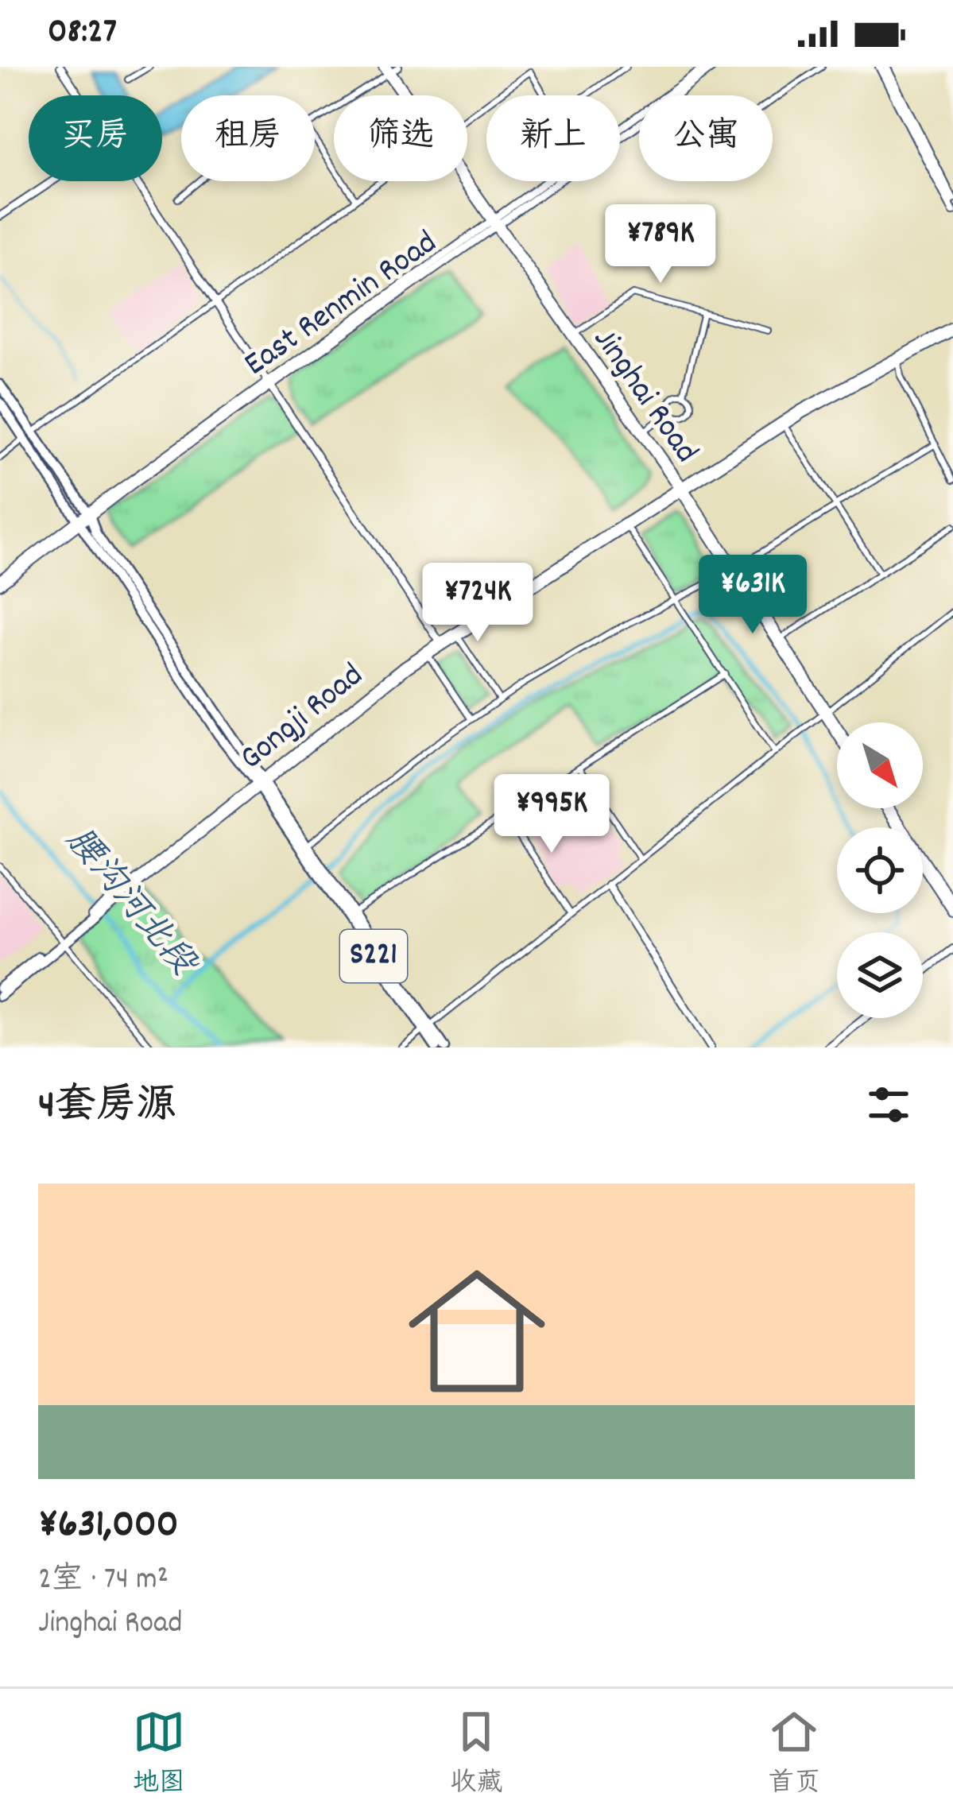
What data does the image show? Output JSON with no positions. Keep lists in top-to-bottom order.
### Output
{
  "streets": {
    "main road": ["Gongji Road", "S221"],
    "street": ["East Renmin Road", "Jinghai Road"]
  },
  "crossings": [
    ["East Renmin Road", "Jinghai Road"],
    ["Jinghai Road", "Gongji Road"],
    ["Gongji Road", "S221"]
  ],
  "water": ["腰沟河北段"],
  "north": "bottom right",
  "page": {
    "status": "08:27",
    "chip": [
      "买房",
      "租房",
      "筛选",
      "新上",
      "公寓"
    ],
    "price": [
      "¥789K",
      "¥631K",
      "¥724K",
      "¥995K"
    ],
    "heading": "4套房源",
    "list": [
      {
        "name": "¥631,000",
        "note": "2室 · 74 m² · Jinghai Road"
      }
    ],
    "tabs": ["地图", "收藏", "首页"]
  }
}
